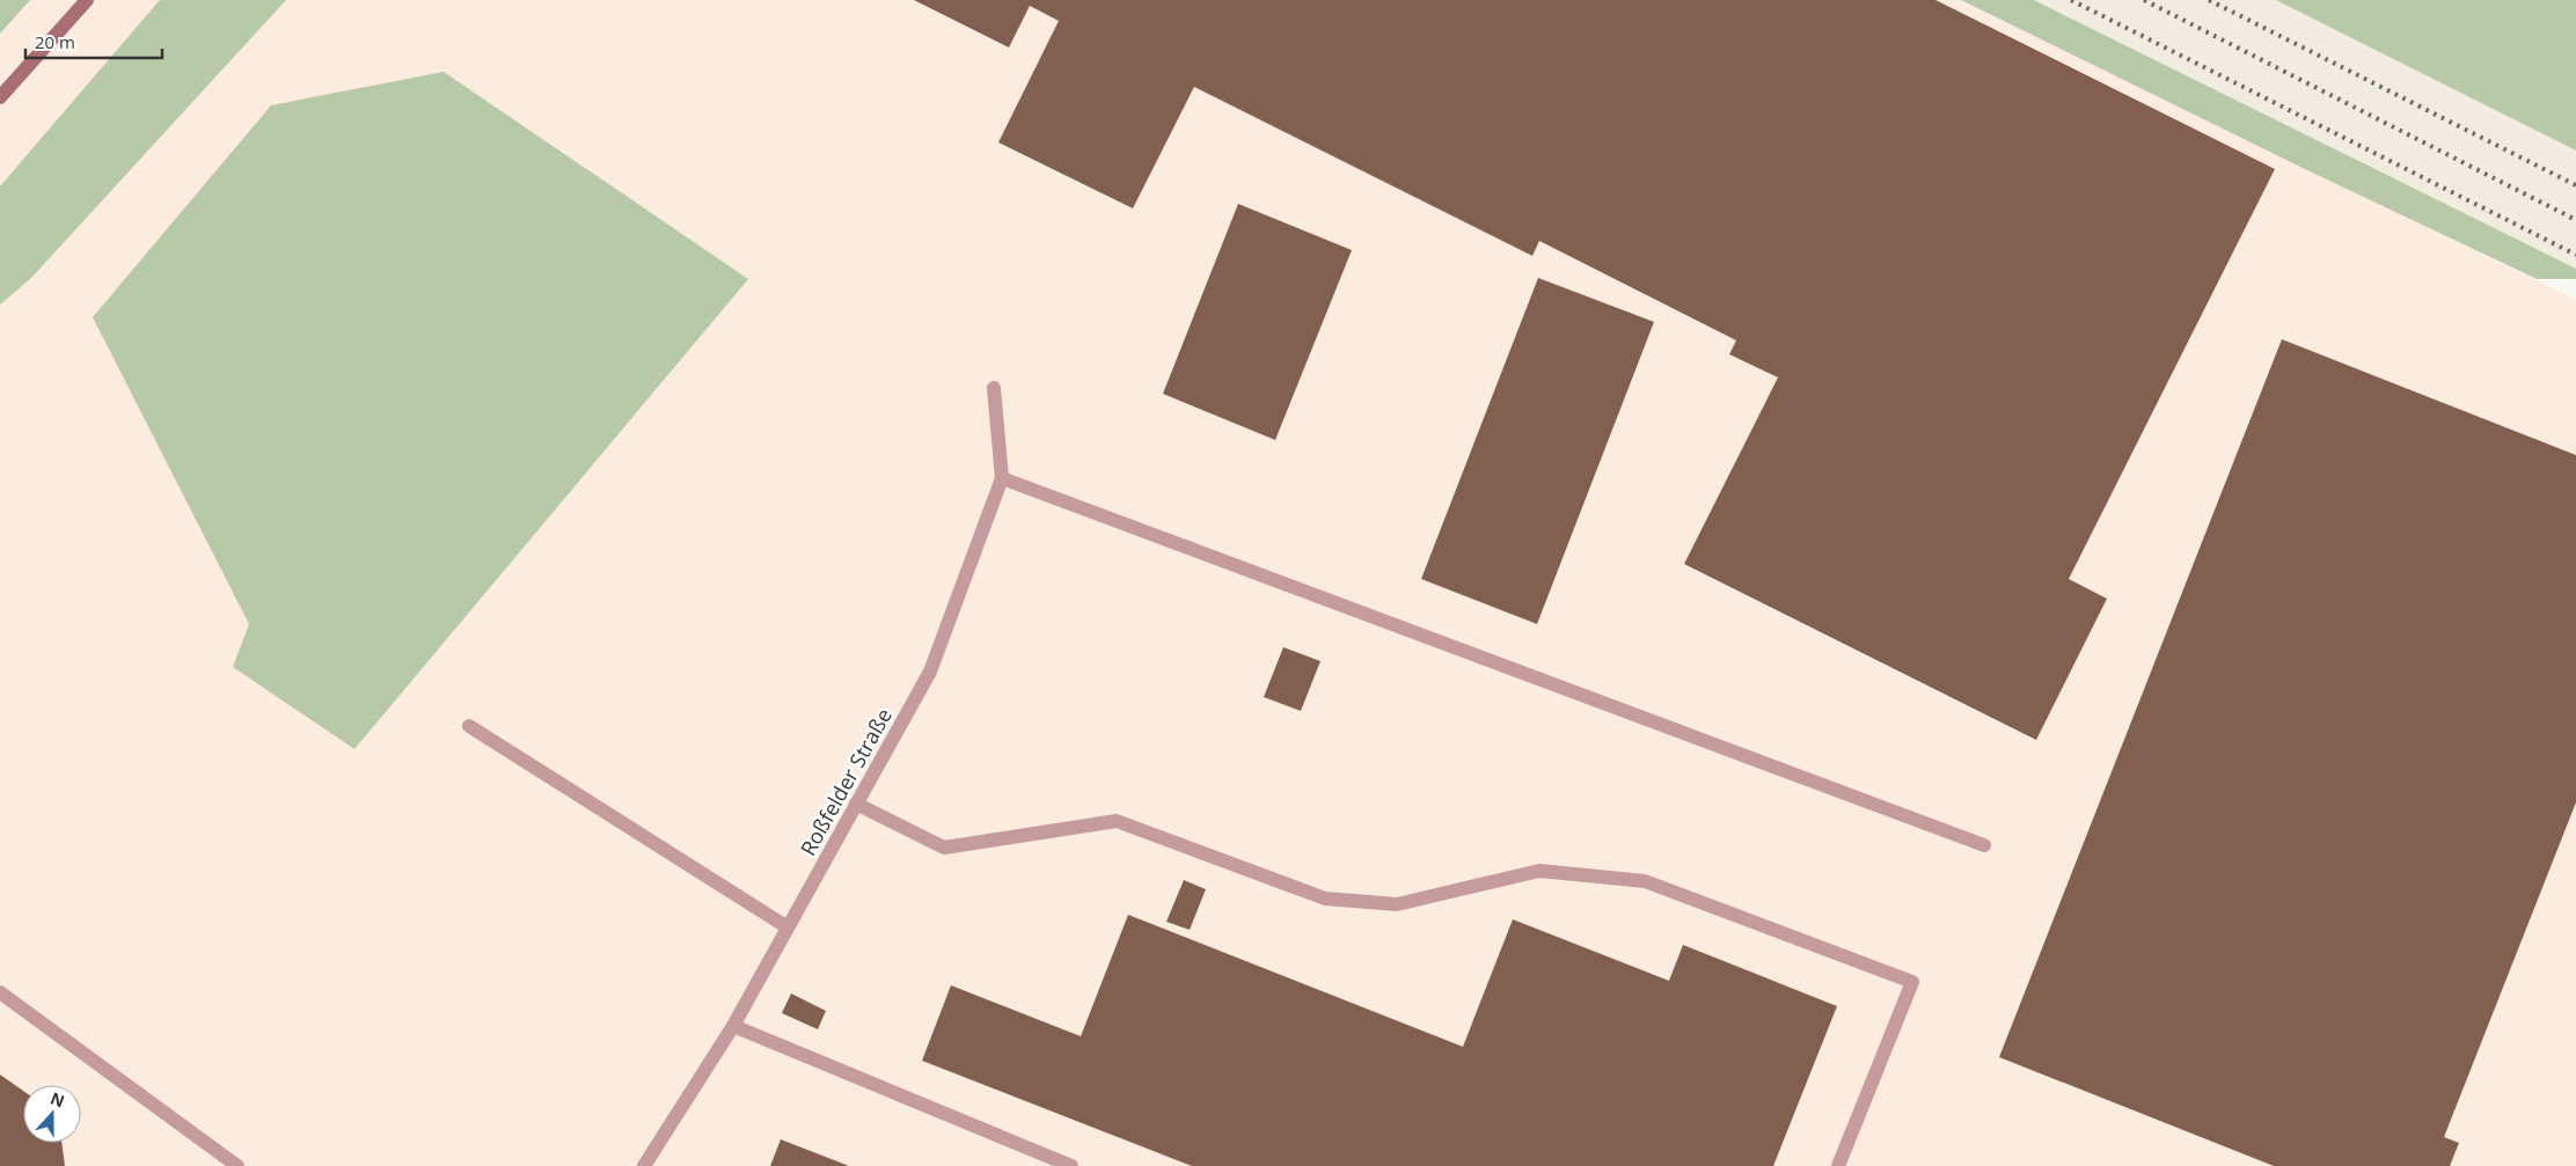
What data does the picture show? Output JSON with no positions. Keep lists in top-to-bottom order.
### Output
{
  "streets": {
    "street": ["Roßfelder Straße"]
  },
  "scale_bar": "20 m",
  "north": "top"
}
